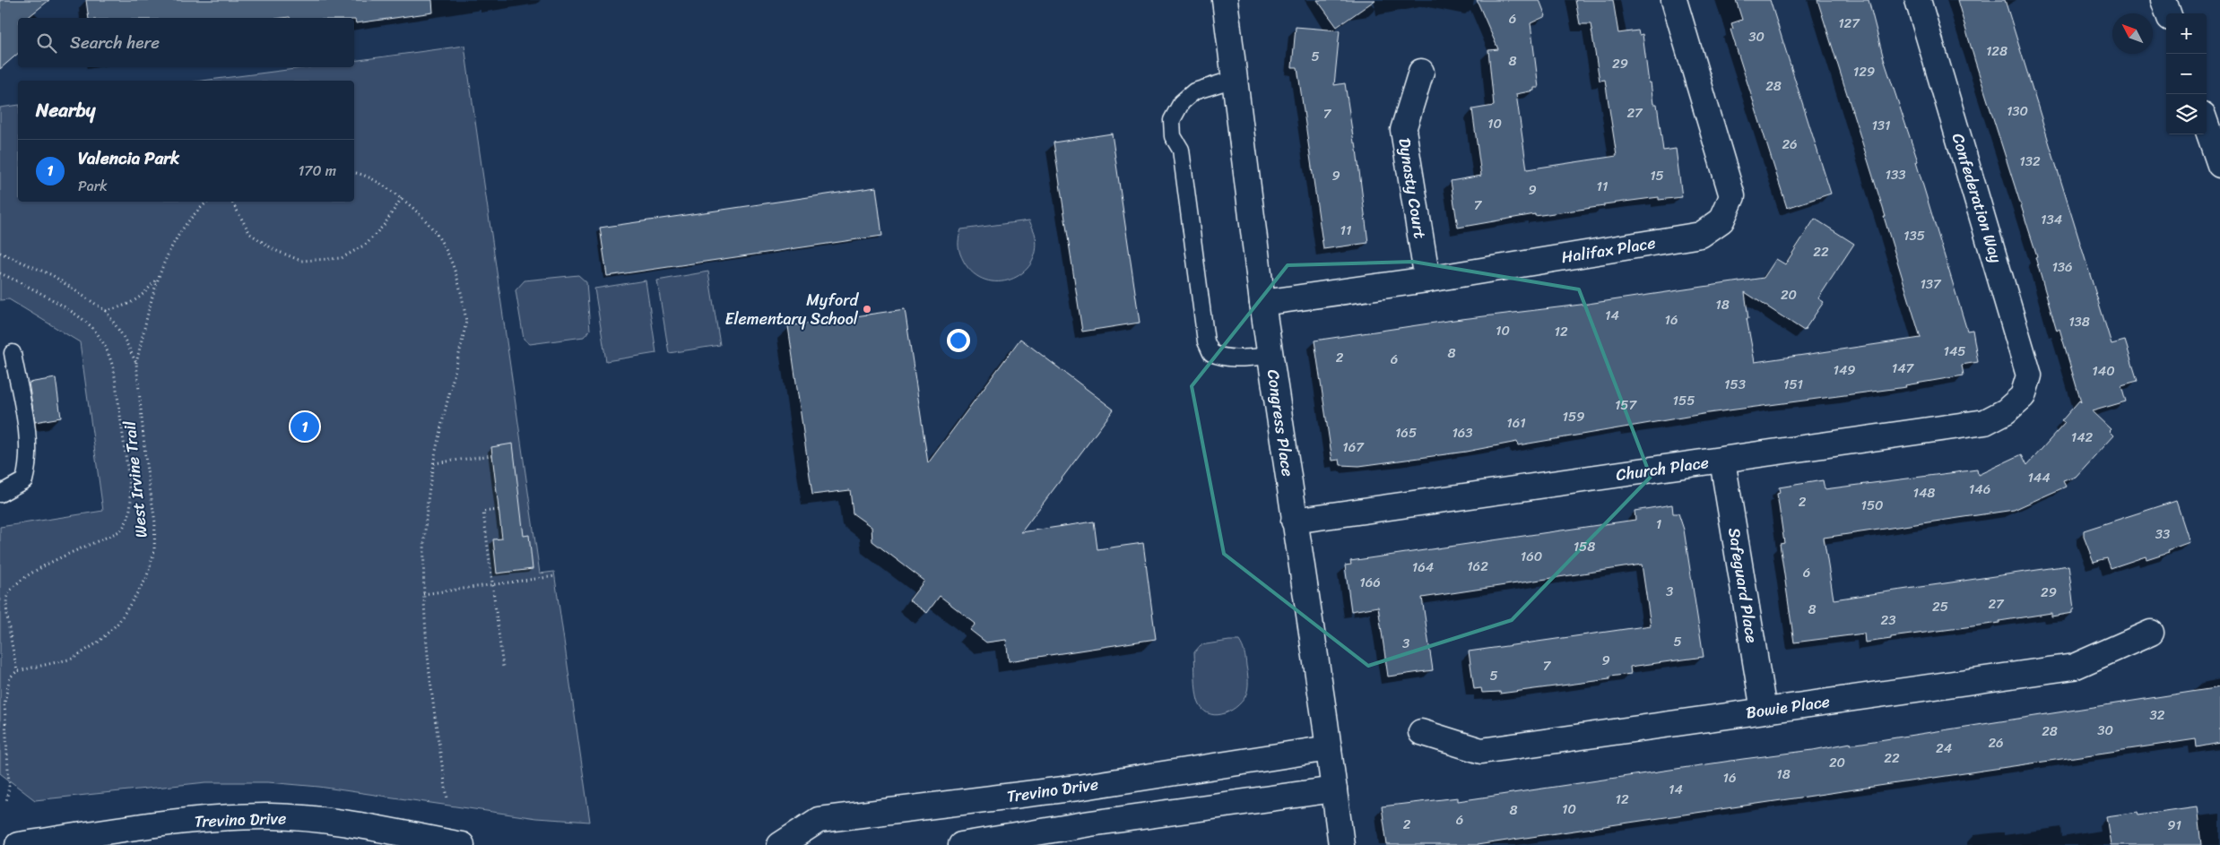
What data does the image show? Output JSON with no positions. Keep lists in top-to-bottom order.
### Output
{
  "streets": {
    "main road": [
      "Dynasty Court",
      "Confederation Way",
      "Halifax Place",
      "Congress Place",
      "Church Place",
      "Safeguard Place",
      "Bowie Place",
      "Trevino Drive"
    ],
    "path": ["West Irvine Trail"]
  },
  "crossings": [
    ["Dynasty Court", "Halifax Place"],
    ["Confederation Way", "Church Place"],
    ["Halifax Place", "Congress Place"],
    ["Congress Place", "Church Place"],
    ["Congress Place", "Trevino Drive"],
    ["Church Place", "Safeguard Place"],
    ["Safeguard Place", "Bowie Place"]
  ],
  "places": ["Myford Elementary School"],
  "house_numbers": [
    "6",
    "127",
    "30",
    "128",
    "5",
    "8",
    "29",
    "129",
    "28",
    "130",
    "27",
    "7",
    "10",
    "131",
    "26",
    "132",
    "133",
    "9",
    "15",
    "11",
    "9",
    "7",
    "134",
    "11",
    "135",
    "22",
    "136",
    "137",
    "20",
    "18",
    "14",
    "16",
    "138",
    "10",
    "12",
    "145",
    "8",
    "2",
    "6",
    "147",
    "149",
    "140",
    "153",
    "151",
    "155",
    "157",
    "159",
    "161",
    "165",
    "163",
    "142",
    "167",
    "144",
    "146",
    "148",
    "2",
    "150",
    "1",
    "33",
    "158",
    "160",
    "162",
    "164",
    "6",
    "166",
    "3",
    "29",
    "27",
    "25",
    "8",
    "23",
    "5",
    "3",
    "9",
    "7",
    "5",
    "32",
    "30",
    "28",
    "26",
    "24",
    "22",
    "20",
    "18",
    "16",
    "14",
    "12",
    "10",
    "8",
    "6",
    "2",
    "91"
  ],
  "north": "top left",
  "page": {
    "map_buttons": ["+", "−"],
    "search": "Search here",
    "heading": "Nearby",
    "list": [
      {
        "mark": "1",
        "name": "Valencia Park",
        "note": "Park",
        "value": "170 m"
      }
    ],
    "pins": "1"
  }
}
